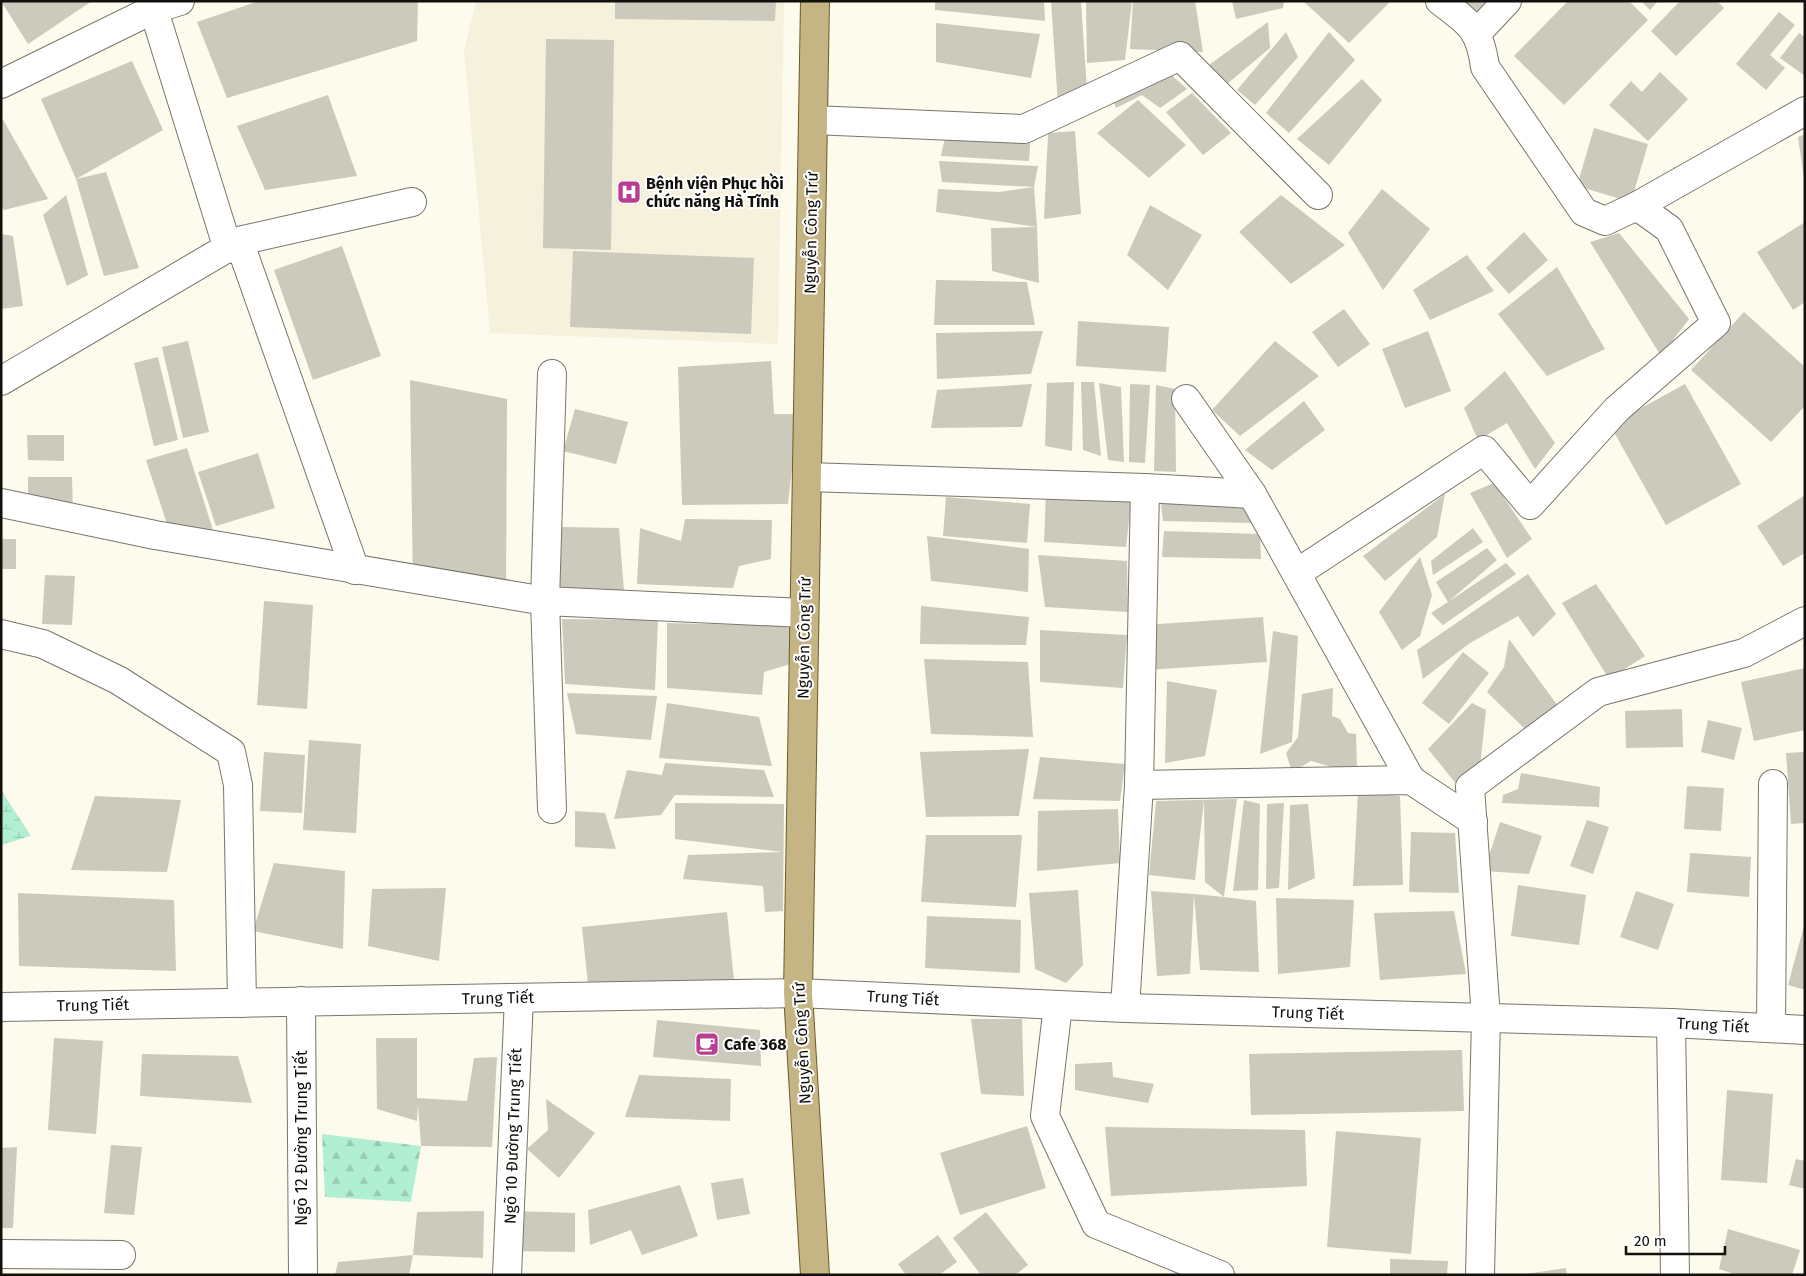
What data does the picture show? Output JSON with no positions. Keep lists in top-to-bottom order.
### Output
{
  "streets": {
    "main road": ["Nguyễn Công Trứ"],
    "street": ["Trung Tiết", "Ngõ 10 Đường Trung Tiết", "Ngõ 12 Đường Trung Tiết"]
  },
  "crossings": [
    ["Nguyễn Công Trứ", "Trung Tiết"],
    ["Trung Tiết", "Ngõ 10 Đường Trung Tiết"],
    ["Trung Tiết", "Ngõ 12 Đường Trung Tiết"]
  ],
  "places": {
    "hospital": ["Bệnh viện Phục hồi chức năng Hà Tĩnh"],
    "cafe": ["Cafe 368"]
  },
  "scale_bar": "20 m"
}
